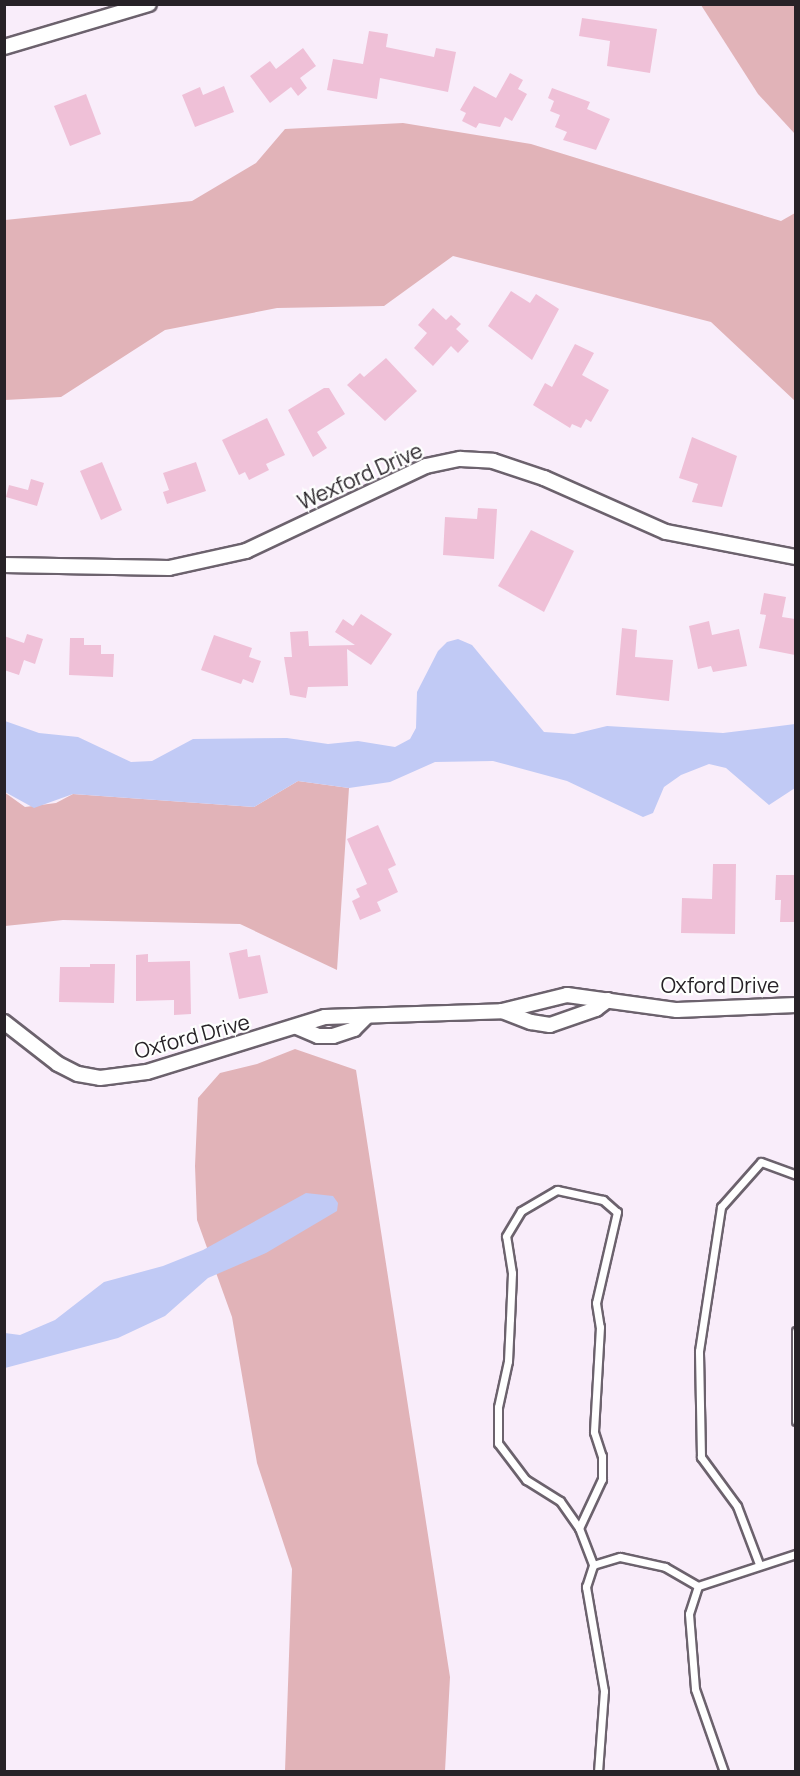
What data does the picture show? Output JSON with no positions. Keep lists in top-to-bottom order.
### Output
{
  "streets": {
    "street": ["Wexford Drive", "Oxford Drive"]
  }
}
